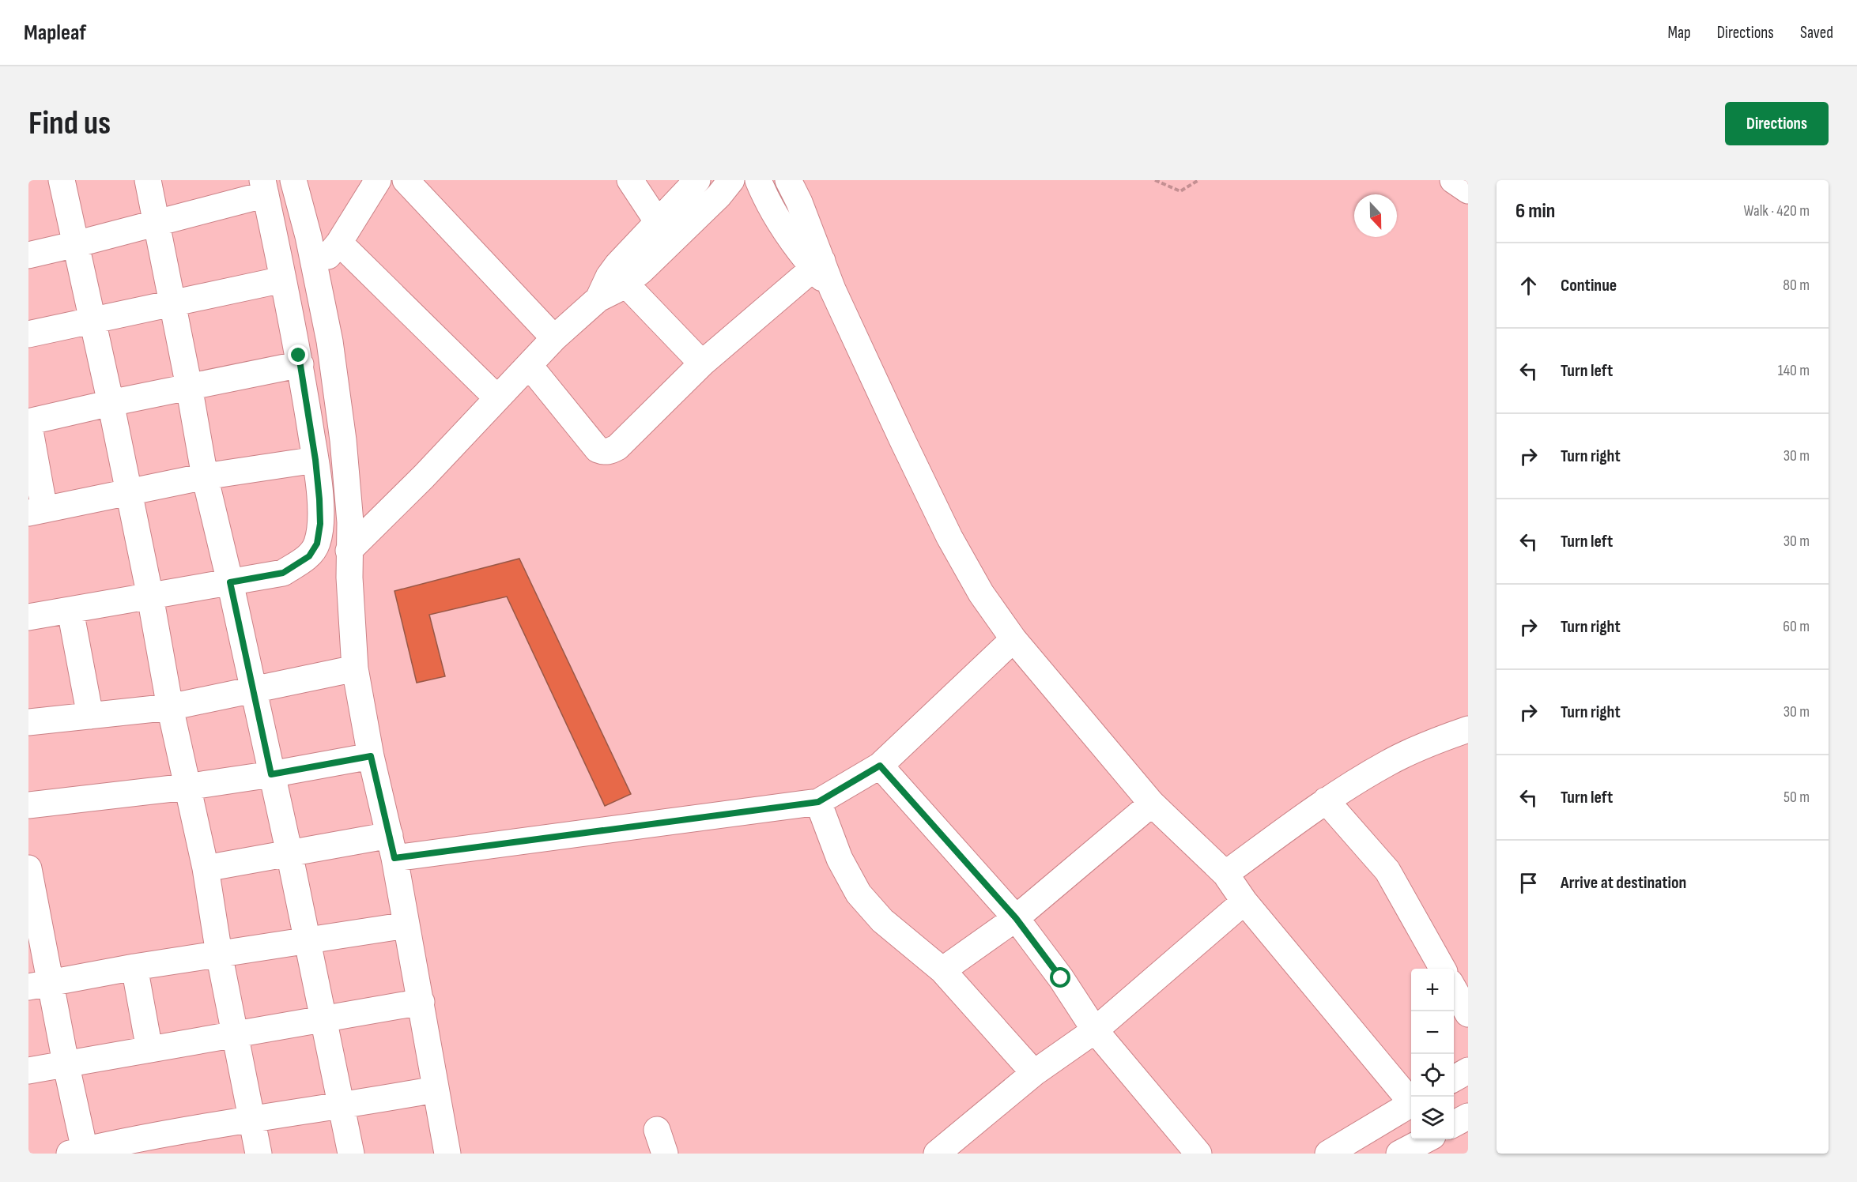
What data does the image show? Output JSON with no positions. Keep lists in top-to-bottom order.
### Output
{
  "north": "bottom",
  "page": {
    "header": "Mapleaf",
    "nav": ["Map", "Directions", "Saved"],
    "buttons": "Directions",
    "title": "Find us",
    "heading": ["6 min", "Walk · 420 m"],
    "list": [
      ["Continue", "80 m"],
      ["Turn left", "140 m"],
      ["Turn right", "30 m"],
      ["Turn left", "30 m"],
      ["Turn right", "60 m"],
      ["Turn right", "30 m"],
      ["Turn left", "50 m"],
      "Arrive at destination"
    ],
    "map_buttons": ["+", "−"]
  }
}
